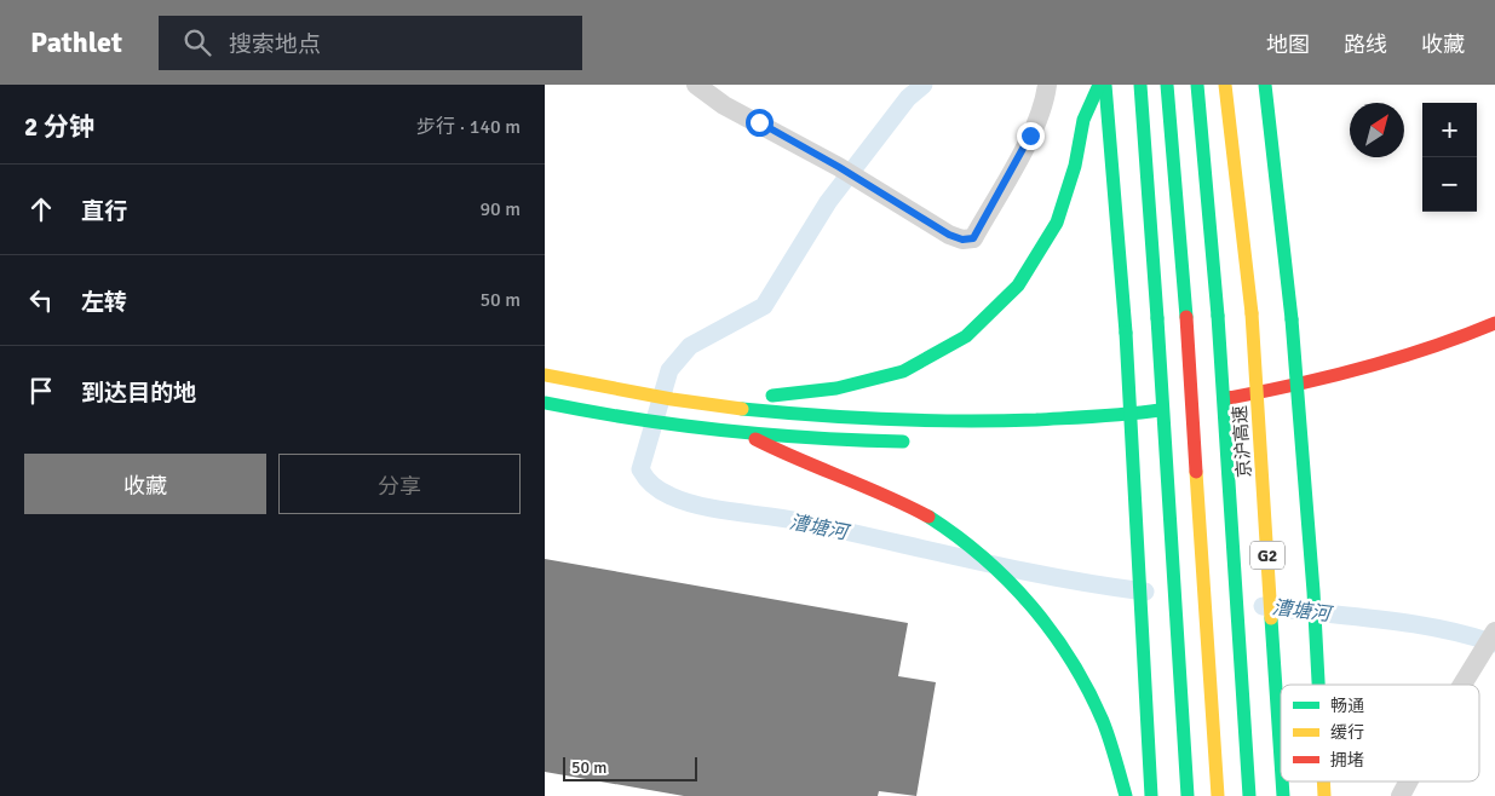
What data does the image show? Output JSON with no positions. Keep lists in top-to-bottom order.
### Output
{
  "streets": {
    "highway": ["京沪高速", "G2"]
  },
  "water": ["漕塘河"],
  "legend": ["畅通", "缓行", "拥堵"],
  "scale_bar": "50 m",
  "north": "top right",
  "page": {
    "header": "Pathlet",
    "search": "搜索地点",
    "nav": ["地图", "路线", "收藏"],
    "heading": ["2 分钟", "步行 · 140 m"],
    "map_buttons": ["+", "−"],
    "list": [
      ["直行", "90 m"],
      ["左转", "50 m"],
      "到达目的地"
    ],
    "buttons": ["收藏", "分享"],
    "scale": "50 m"
  }
}
